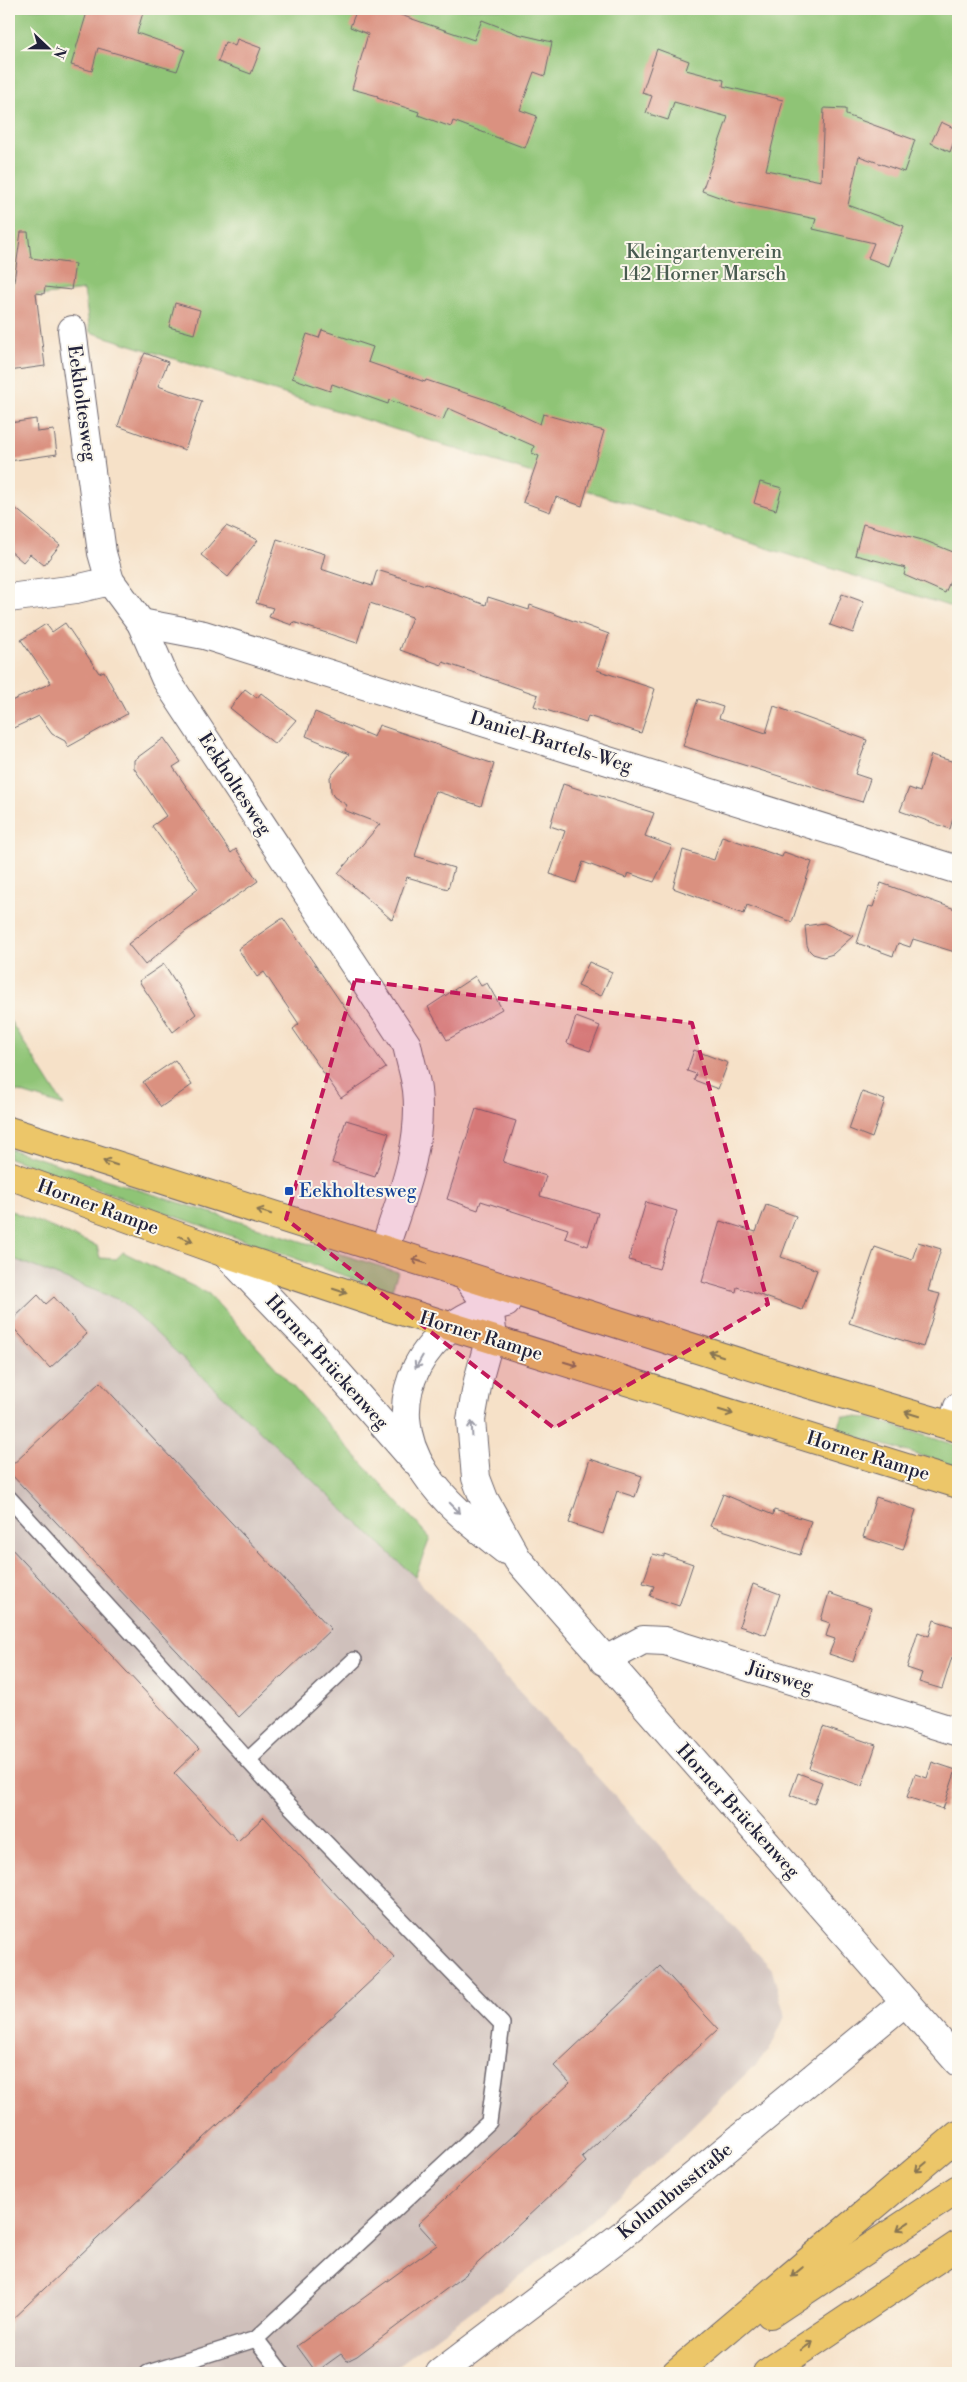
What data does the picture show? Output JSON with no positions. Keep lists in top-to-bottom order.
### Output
{
  "streets": {
    "main road": ["Horner Rampe"],
    "street": [
      "Eekholtesweg",
      "Daniel-Bartels-Weg",
      "Horner Brückenweg",
      "Jürsweg",
      "Kolumbusstraße"
    ]
  },
  "crossings": [
    ["Eekholtesweg", "Daniel-Bartels-Weg"],
    ["Horner Rampe", "Horner Brückenweg"],
    ["Horner Brückenweg", "Jürsweg"],
    ["Horner Brückenweg", "Kolumbusstraße"]
  ],
  "parks": ["Kleingartenverein 142 Horner Marsch"],
  "places": {
    "transit": ["Eekholtesweg"]
  },
  "north": "right"
}
